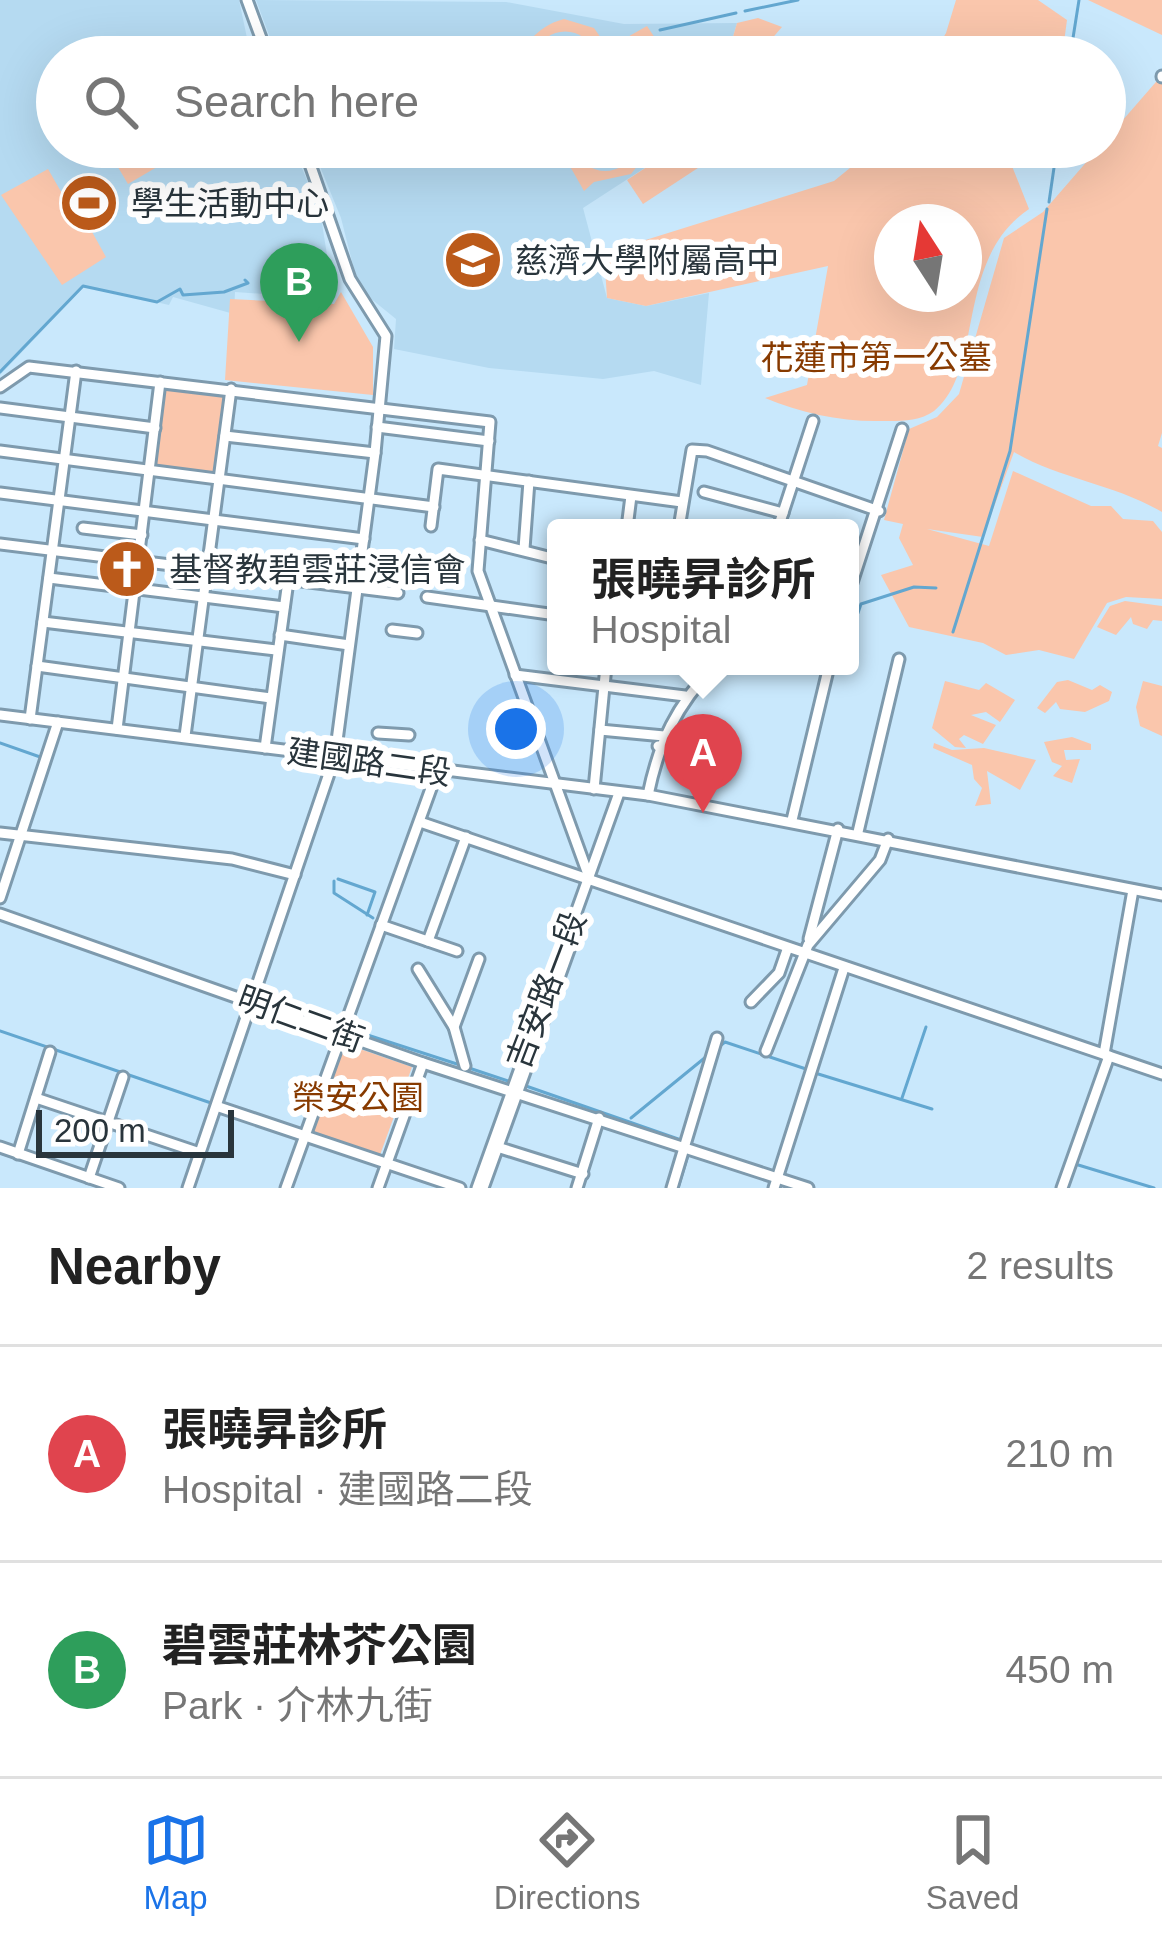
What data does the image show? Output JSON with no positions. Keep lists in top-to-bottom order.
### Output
{
  "streets": {
    "street": ["建國路二段", "吉安路一段", "明仁二街"]
  },
  "crossings": [
    ["建國路二段", "吉安路一段"],
    ["吉安路一段", "明仁二街"]
  ],
  "parks": ["花蓮市第一公墓", "榮安公園"],
  "places": {
    "sports": ["學生活動中心"],
    "school or university": ["慈濟大學附屬高中"],
    "church": ["基督教碧雲莊浸信會"]
  },
  "scale_bar": "200 m",
  "north": "top",
  "page": {
    "search": "Search here",
    "pins": ["B", "A"],
    "popup": ["張曉昇診所", "Hospital"],
    "scale": "200 m",
    "heading": ["Nearby", "2 results"],
    "list": [
      {
        "mark": "A",
        "name": "張曉昇診所",
        "note": "Hospital · 建國路二段",
        "value": "210 m"
      },
      {
        "mark": "B",
        "name": "碧雲莊林芥公園",
        "note": "Park · 介林九街",
        "value": "450 m"
      }
    ],
    "nav": ["Map", "Directions", "Saved"]
  }
}
